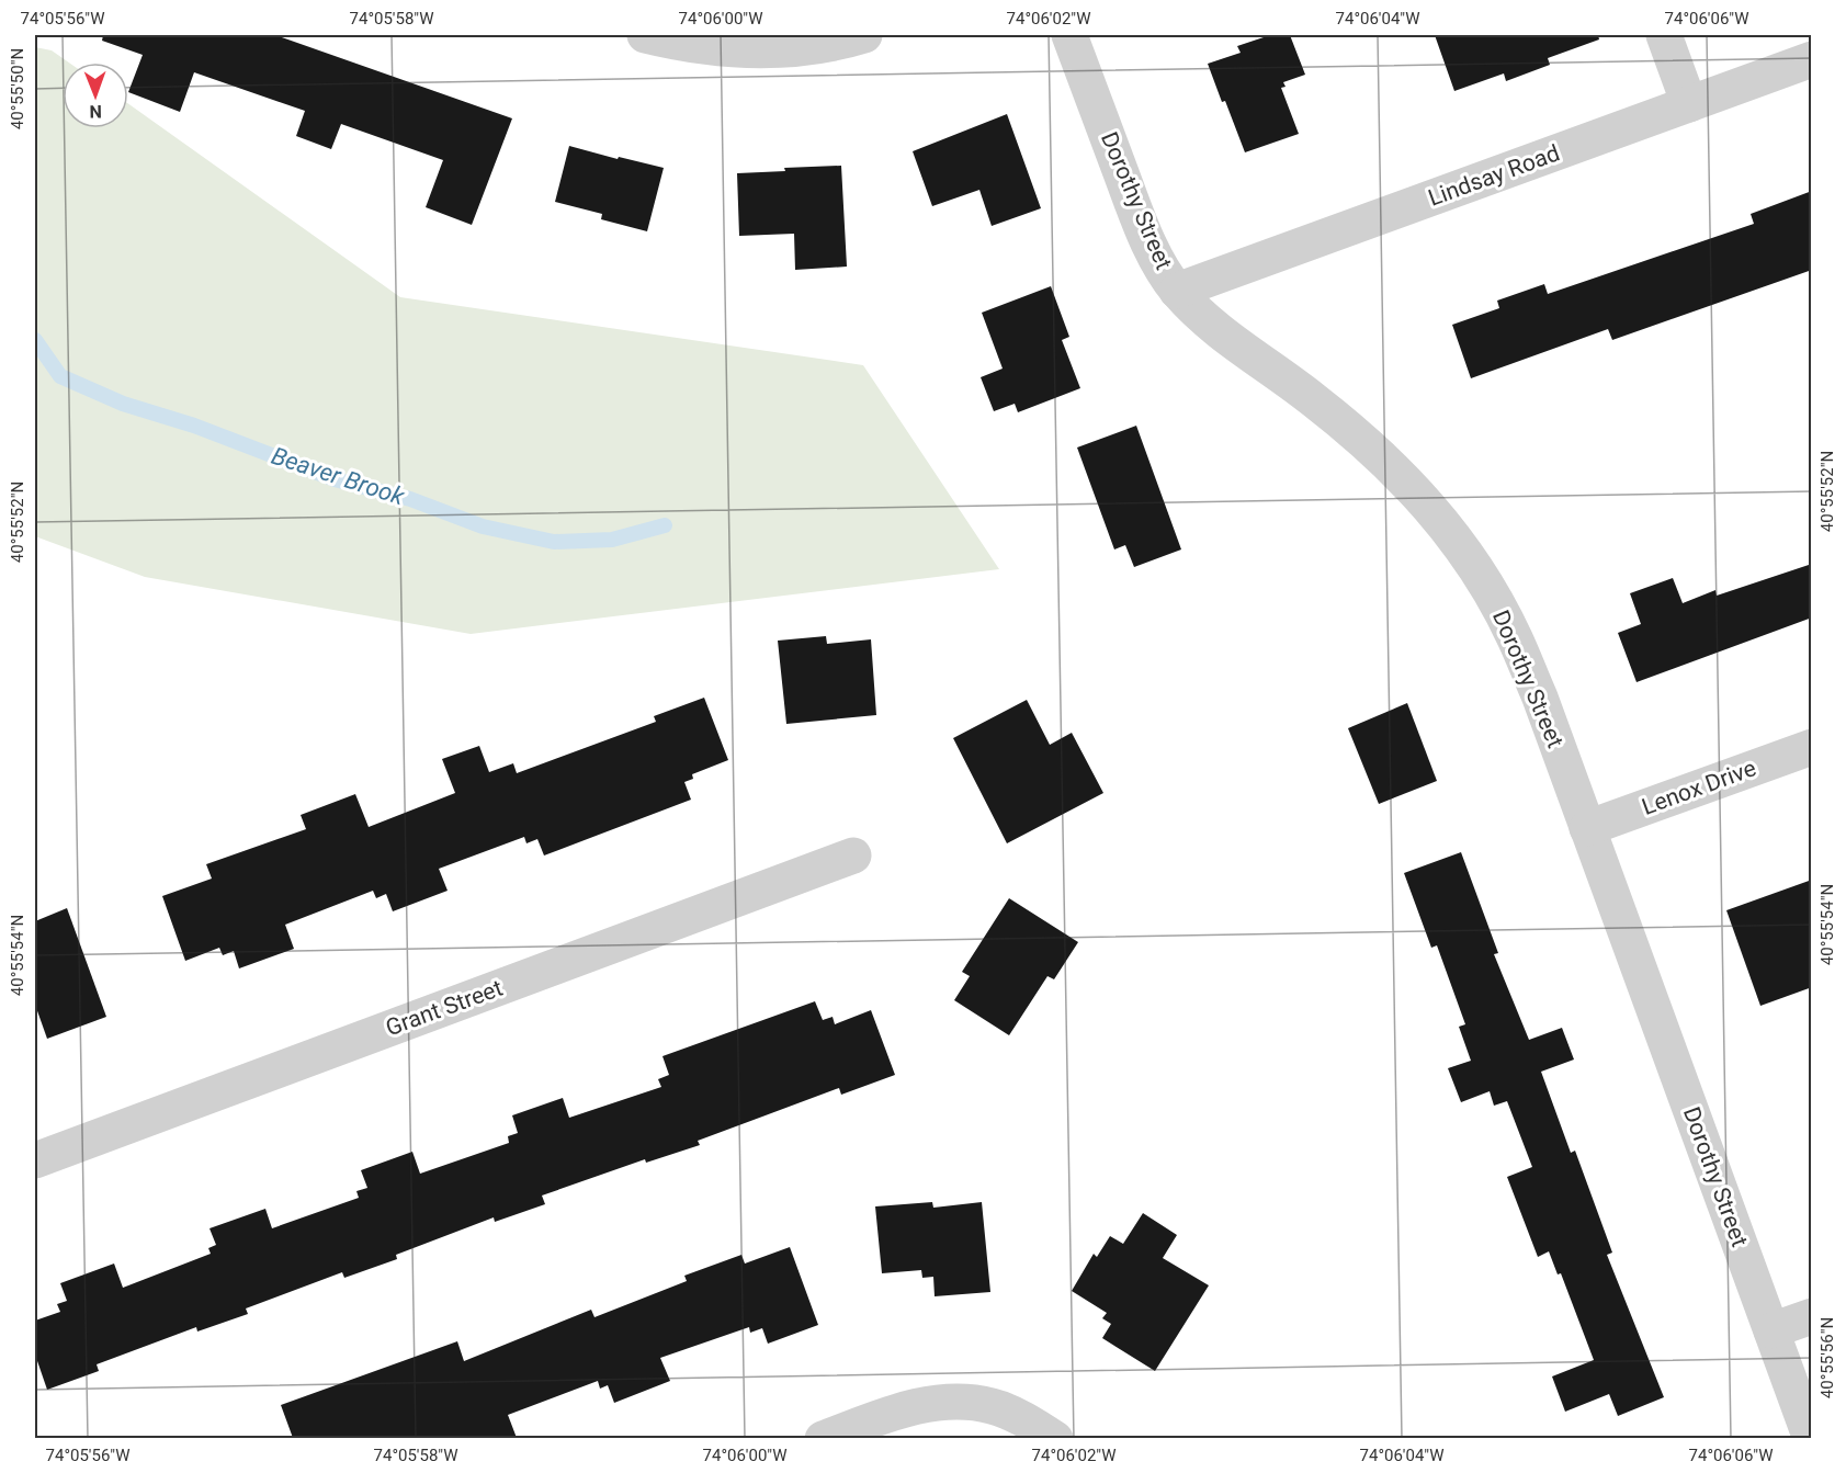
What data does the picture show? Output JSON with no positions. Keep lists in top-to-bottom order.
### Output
{
  "streets": {
    "street": [
      "Lindsay Road",
      "Dorothy Street",
      "Lenox Drive",
      "Grant Street"
    ]
  },
  "crossings": [
    ["Lindsay Road", "Dorothy Street"],
    ["Dorothy Street", "Lenox Drive"]
  ],
  "water": ["Beaver Brook"],
  "north": "bottom",
  "coordinates": [
    "74°05'56\"W",
    "74°05'58\"W",
    "74°06'00\"W",
    "74°06'02\"W",
    "74°06'04\"W",
    "74°06'06\"W",
    "40°55'50\"N",
    "40°55'52\"N",
    "40°55'54\"N",
    "40°55'56\"N"
  ]
}
